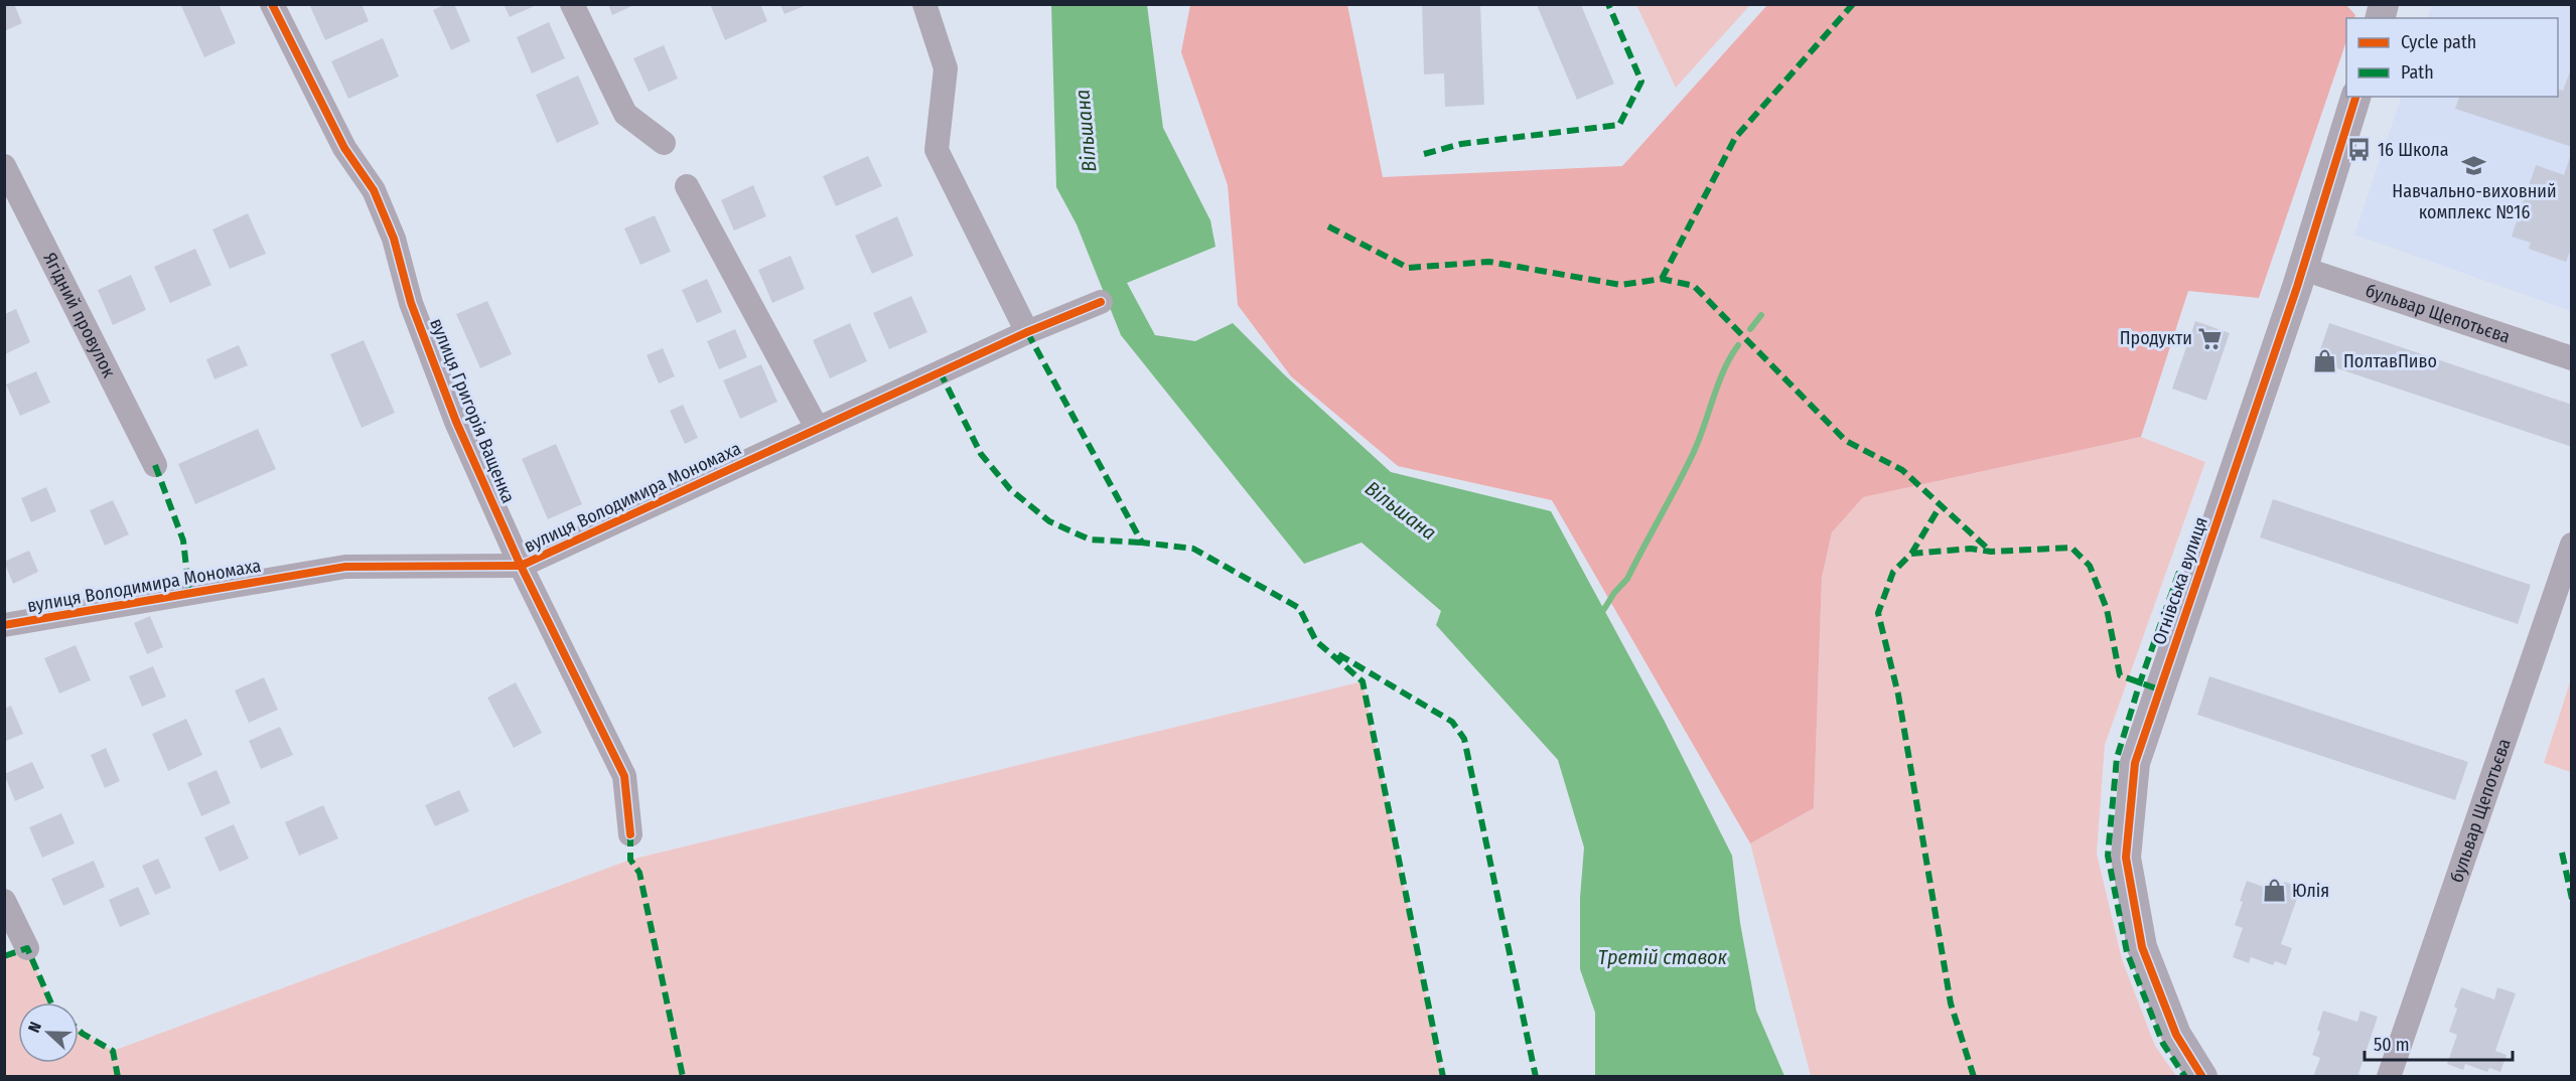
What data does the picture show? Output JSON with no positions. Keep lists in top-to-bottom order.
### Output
{
  "streets": {
    "street": [
      "бульвар Щепотьєва",
      "Ягідний провулок",
      "вулиця Григорія Ващенка",
      "вулиця Володимира Мономаха",
      "Огнівська вулиця"
    ]
  },
  "crossings": [
    ["бульвар Щепотьєва", "Огнівська вулиця"],
    ["вулиця Григорія Ващенка", "вулиця Володимира Мономаха"]
  ],
  "water": ["Вільшана", "Третій ставок"],
  "places": {
    "bus stop": ["16 Школа"],
    "school or university": ["Навчально-виховний комплекс №16"],
    "supermarket": ["Продукти"],
    "shop": ["ПолтавПиво", "Юлія"]
  },
  "legend": ["Cycle path", "Path"],
  "scale_bar": "50 m",
  "north": "left"
}
